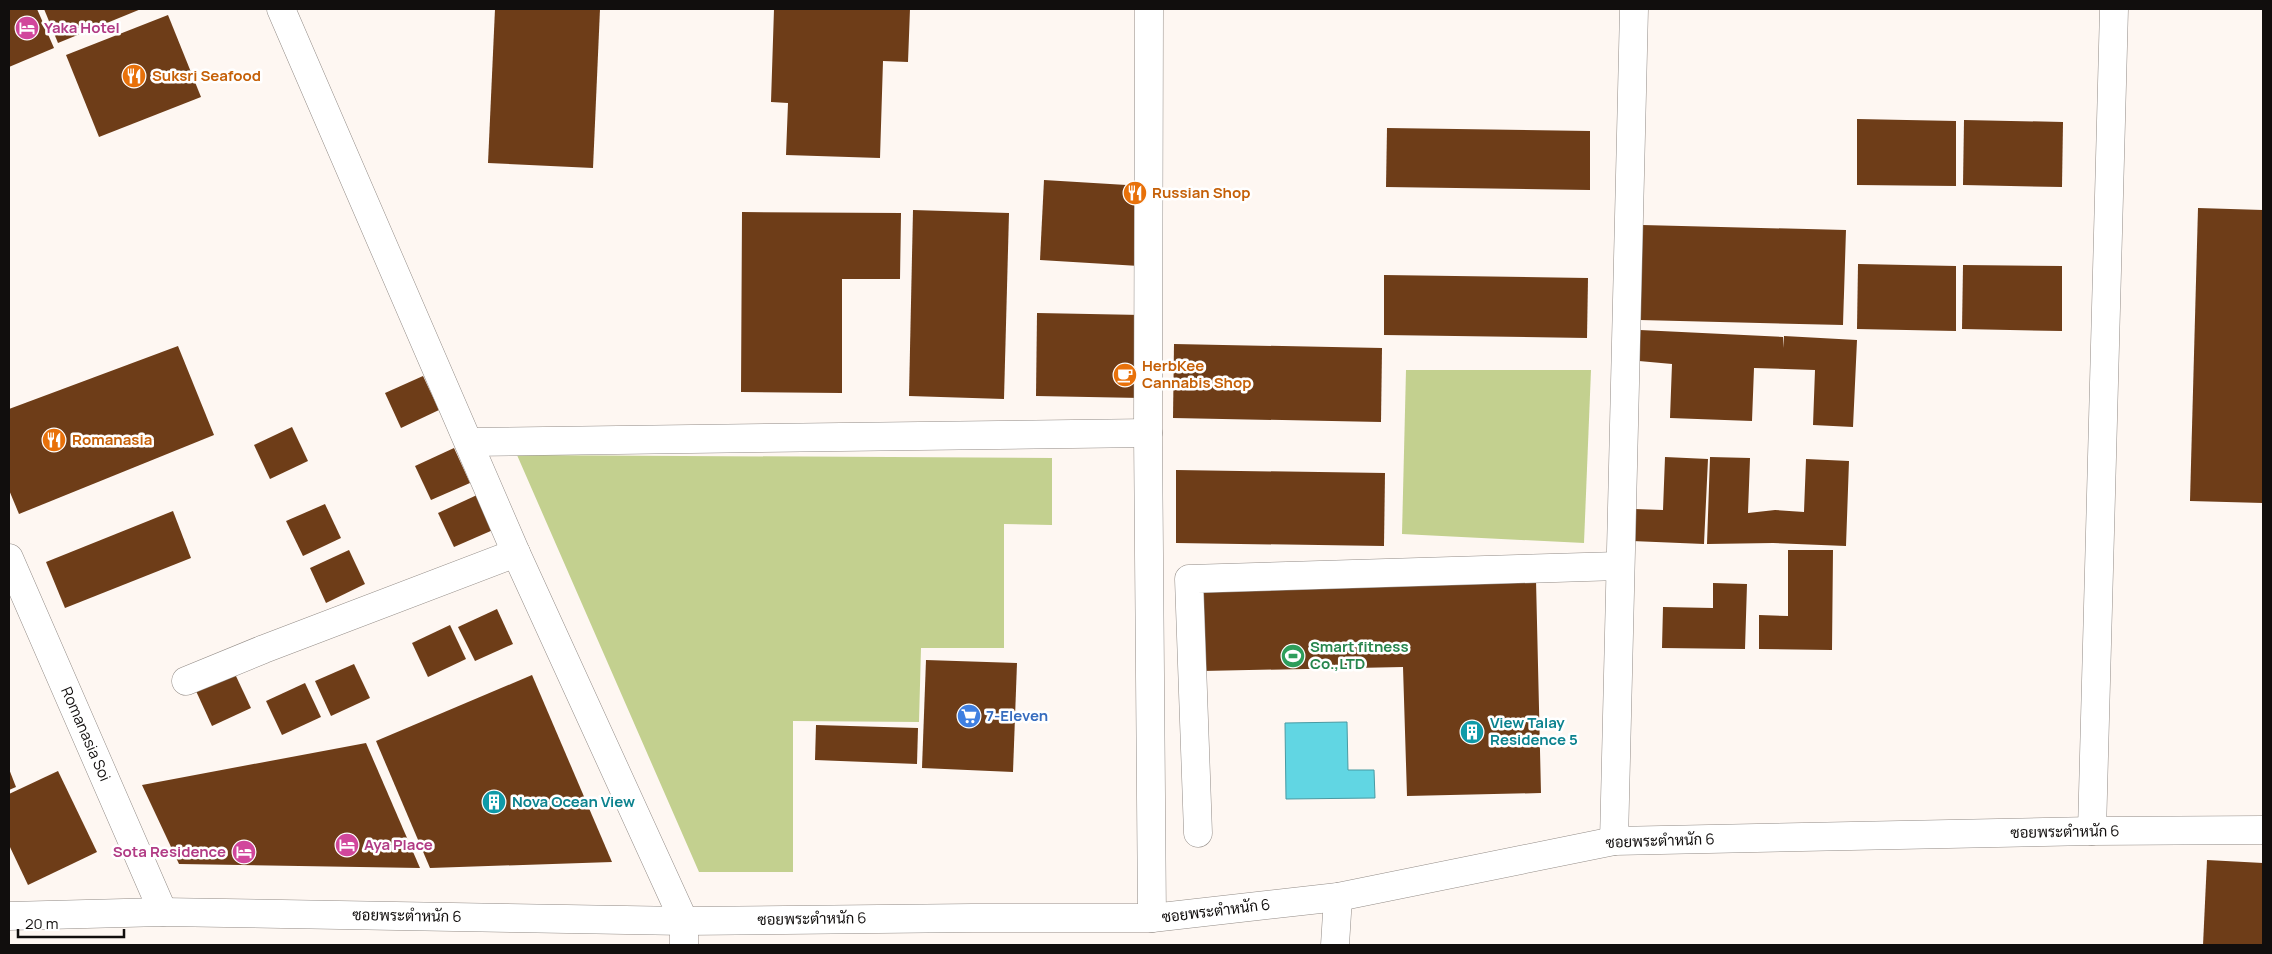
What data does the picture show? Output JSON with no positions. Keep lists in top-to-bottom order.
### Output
{
  "streets": {
    "street": ["Romanasia Soi", "ซอยพระตำหนัก 6"]
  },
  "crossings": [
    ["Romanasia Soi", "ซอยพระตำหนัก 6"]
  ],
  "places": {
    "hotel": ["Yaka Hotel", "Aya Place", "Sota Residence"],
    "restaurant": ["Suksri Seafood", "Russian Shop", "Romanasia"],
    "cafe": ["HerbKee Cannabis Shop"],
    "sports": ["Smart fitness Co.,LTD"],
    "supermarket": ["7-Eleven"],
    "building": ["View Talay Residence 5", "Nova Ocean View"]
  },
  "scale_bar": "20 m"
}
